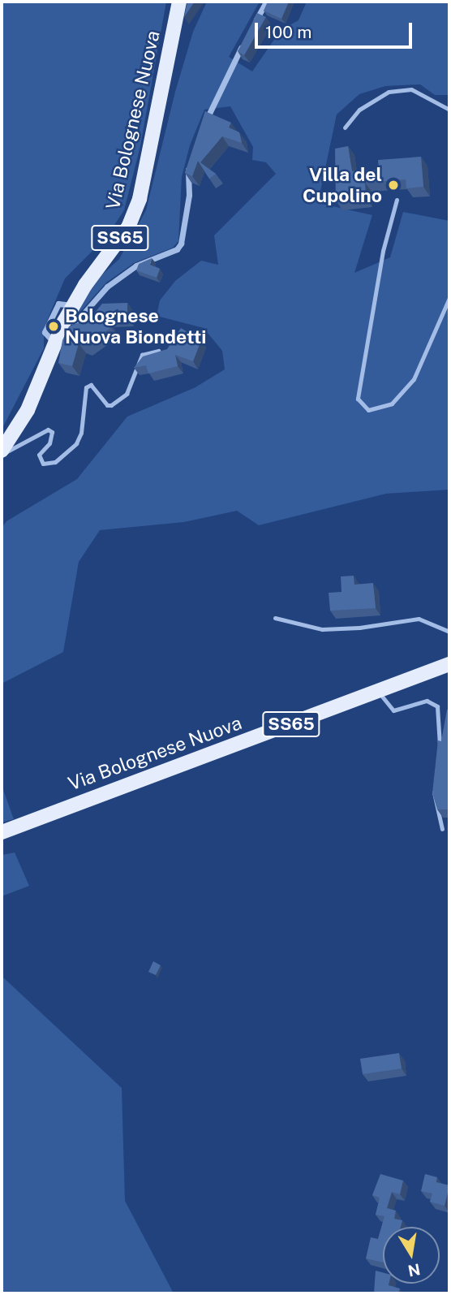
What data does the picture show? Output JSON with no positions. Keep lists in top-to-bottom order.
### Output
{
  "streets": {
    "main road": ["Via Bolognese Nuova", "SS65"]
  },
  "places": ["Villa del Cupolino", "Bolognese Nuova Biondetti"],
  "scale_bar": "100 m",
  "north": "bottom"
}
